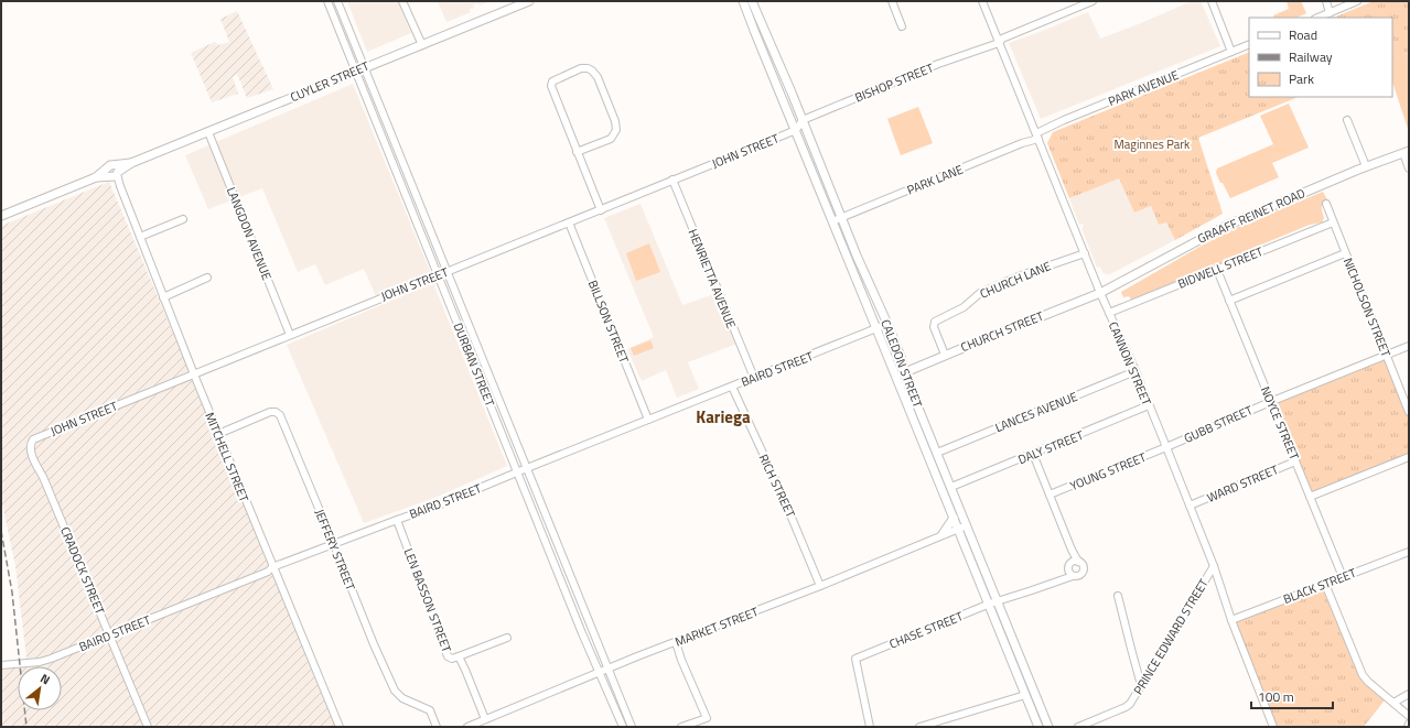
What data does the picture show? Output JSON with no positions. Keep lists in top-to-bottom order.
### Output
{
  "streets": {
    "main road": [
      "CUYLER STREET",
      "GRAAFF REINET ROAD",
      "CHURCH STREET",
      "CALEDON STREET"
    ],
    "street": [
      "BISHOP STREET",
      "PARK AVENUE",
      "JOHN STREET",
      "PARK LANE",
      "LANGDON AVENUE",
      "BIDWELL STREET",
      "HENRIETTA AVENUE",
      "CHURCH LANE",
      "NICHOLSON STREET",
      "BILLSON STREET",
      "CANNON STREET",
      "DURBAN STREET",
      "BAIRD STREET",
      "LANCES AVENUE",
      "NOYCE STREET",
      "GUBB STREET",
      "DALY STREET",
      "MITCHELL STREET",
      "YOUNG STREET",
      "WARD STREET",
      "RICH STREET",
      "JEFFERY STREET",
      "CRADOCK STREET",
      "BLACK STREET",
      "LEN BASSON STREET",
      "MARKET STREET",
      "CHASE STREET",
      "PRINCE EDWARD STREET"
    ]
  },
  "crossings": [
    ["CUYLER STREET", "LANGDON AVENUE"],
    ["CUYLER STREET", "DURBAN STREET"],
    ["CUYLER STREET", "MITCHELL STREET"],
    ["BISHOP STREET", "CALEDON STREET"],
    ["BISHOP STREET", "CANNON STREET"],
    ["PARK AVENUE", "PARK LANE"],
    ["PARK AVENUE", "CANNON STREET"],
    ["JOHN STREET", "LANGDON AVENUE"],
    ["JOHN STREET", "HENRIETTA AVENUE"],
    ["JOHN STREET", "BILLSON STREET"],
    ["JOHN STREET", "CALEDON STREET"],
    ["JOHN STREET", "DURBAN STREET"],
    ["JOHN STREET", "MITCHELL STREET"],
    ["JOHN STREET", "CRADOCK STREET"],
    ["PARK LANE", "CALEDON STREET"],
    ["PARK LANE", "CANNON STREET"],
    ["GRAAFF REINET ROAD", "CHURCH STREET"],
    ["GRAAFF REINET ROAD", "CANNON STREET"],
    ["BIDWELL STREET", "NICHOLSON STREET"],
    ["BIDWELL STREET", "CANNON STREET"],
    ["BIDWELL STREET", "NOYCE STREET"],
    ["HENRIETTA AVENUE", "BAIRD STREET"],
    ["CHURCH LANE", "CHURCH STREET"],
    ["CHURCH LANE", "CANNON STREET"],
    ["NICHOLSON STREET", "GUBB STREET"],
    ["BILLSON STREET", "BAIRD STREET"],
    ["CHURCH STREET", "CALEDON STREET"],
    ["CHURCH STREET", "CANNON STREET"],
    ["CALEDON STREET", "BAIRD STREET"],
    ["CALEDON STREET", "LANCES AVENUE"],
    ["CALEDON STREET", "DALY STREET"],
    ["CALEDON STREET", "MARKET STREET"],
    ["CALEDON STREET", "CHASE STREET"],
    ["CANNON STREET", "LANCES AVENUE"],
    ["CANNON STREET", "GUBB STREET"],
    ["CANNON STREET", "DALY STREET"],
    ["CANNON STREET", "YOUNG STREET"],
    ["CANNON STREET", "WARD STREET"],
    ["CANNON STREET", "BLACK STREET"],
    ["CANNON STREET", "PRINCE EDWARD STREET"],
    ["DURBAN STREET", "BAIRD STREET"],
    ["DURBAN STREET", "MARKET STREET"],
    ["BAIRD STREET", "MITCHELL STREET"],
    ["BAIRD STREET", "RICH STREET"],
    ["BAIRD STREET", "JEFFERY STREET"],
    ["BAIRD STREET", "CRADOCK STREET"],
    ["BAIRD STREET", "LEN BASSON STREET"],
    ["NOYCE STREET", "GUBB STREET"],
    ["NOYCE STREET", "WARD STREET"],
    ["NOYCE STREET", "BLACK STREET"],
    ["GUBB STREET", "YOUNG STREET"],
    ["MITCHELL STREET", "JEFFERY STREET"],
    ["RICH STREET", "MARKET STREET"],
    ["LEN BASSON STREET", "MARKET STREET"]
  ],
  "districts": ["Kariega"],
  "parks": ["Maginnes Park"],
  "legend": ["Road", "Railway", "Park"],
  "scale_bar": "100 m",
  "north": "top right"
}
